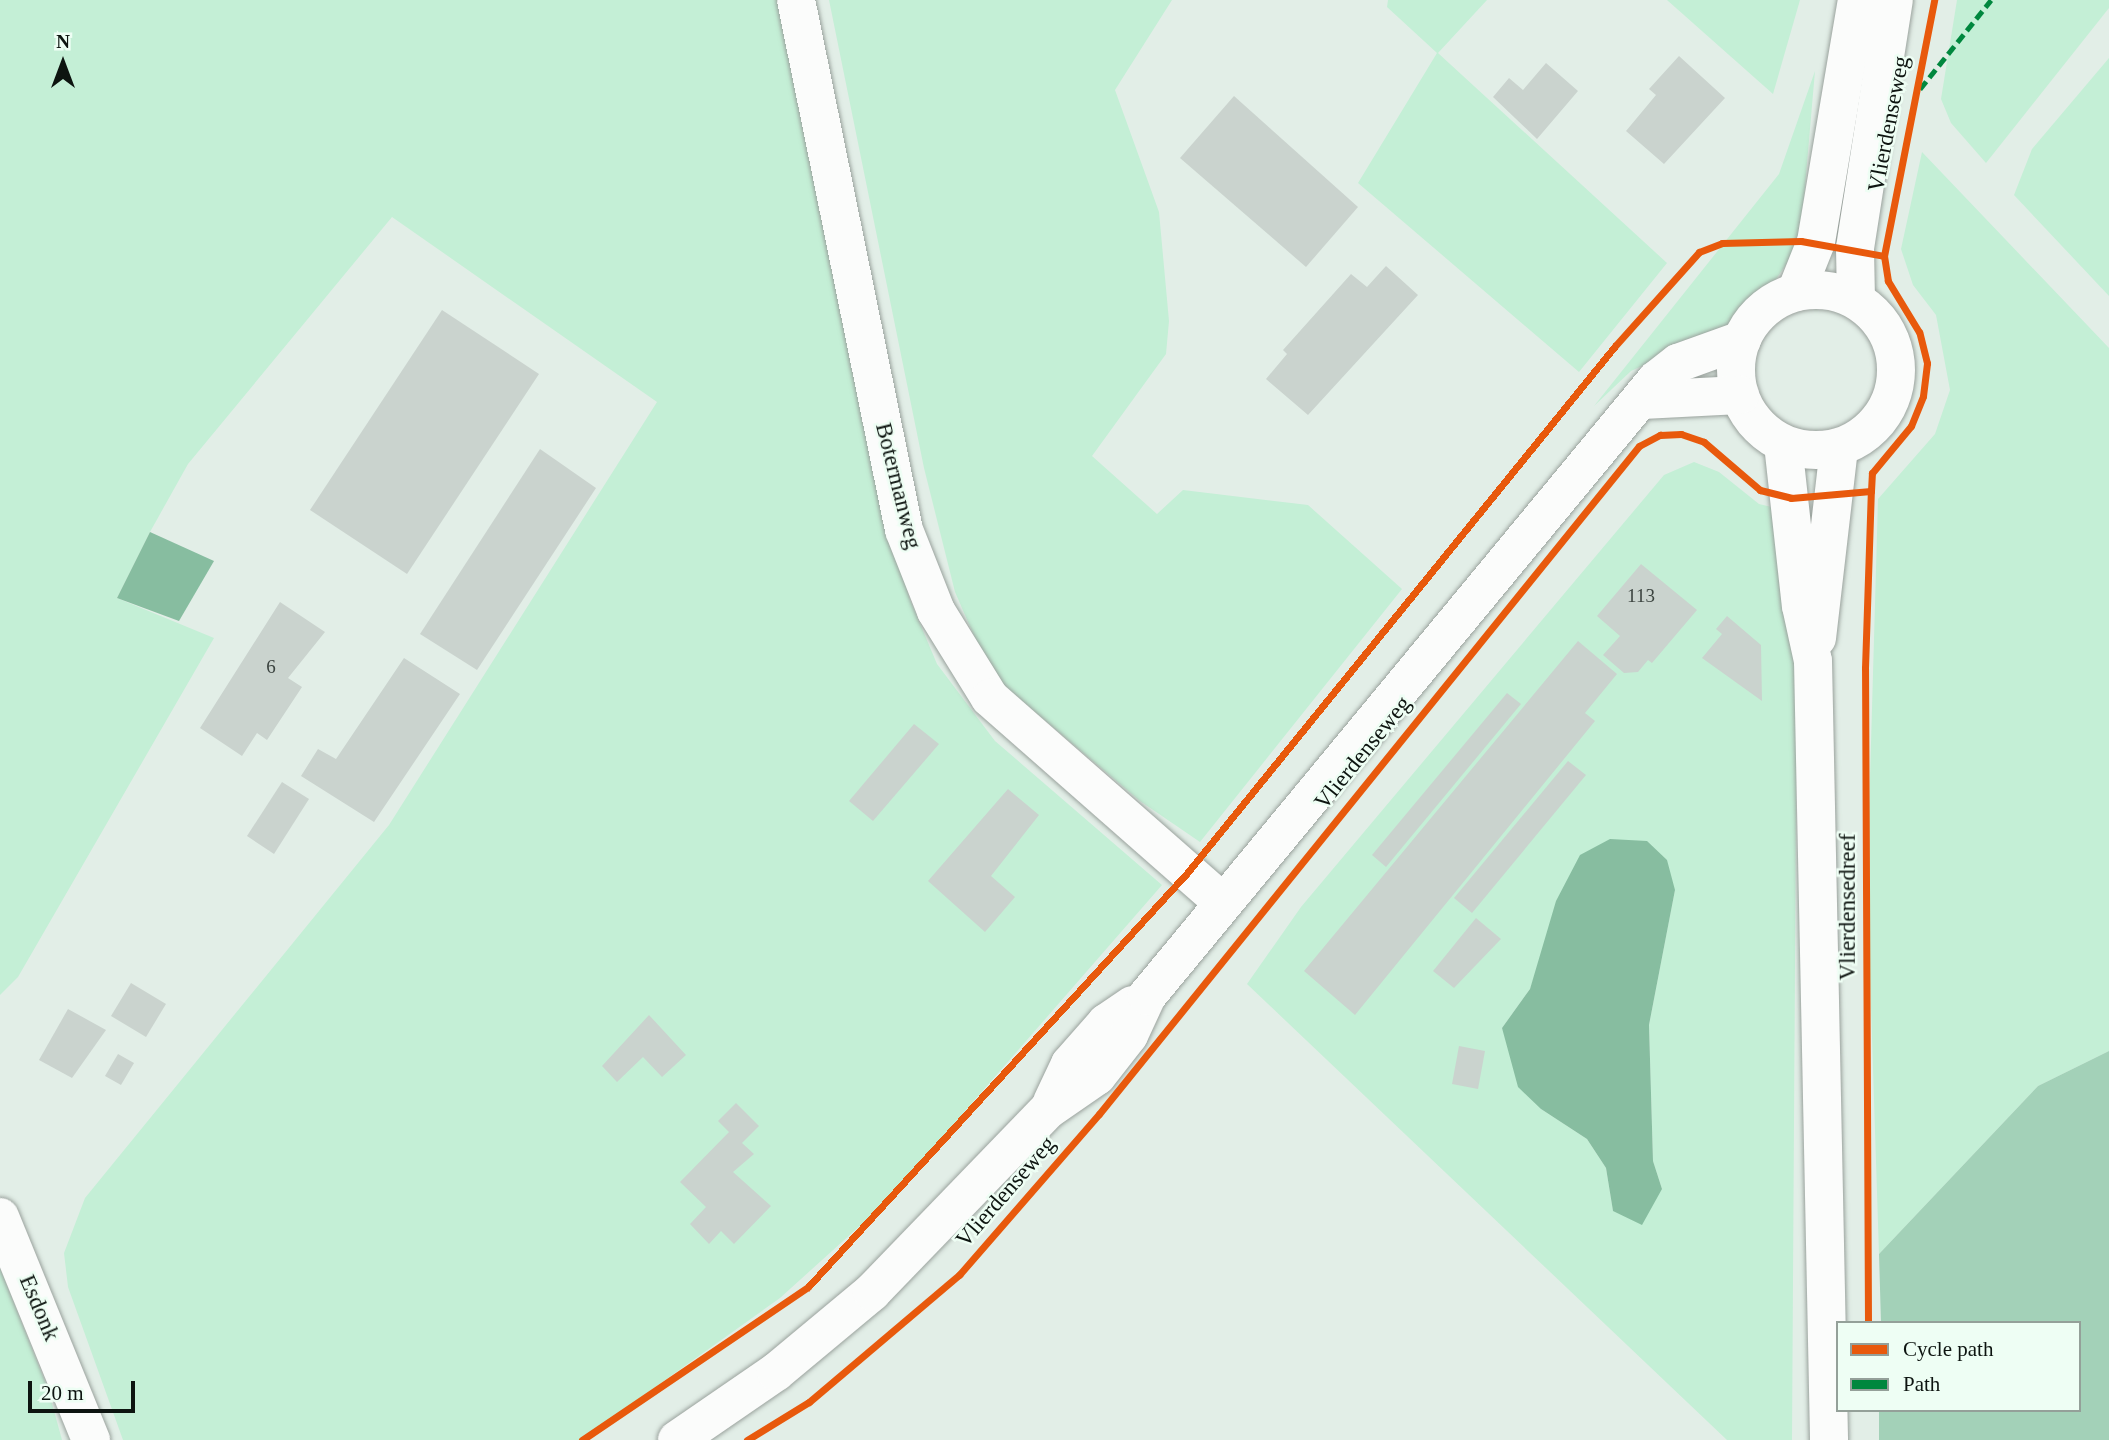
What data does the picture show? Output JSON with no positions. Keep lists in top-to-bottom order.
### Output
{
  "streets": {
    "street": [
      "Vlierdenseweg",
      "Botermanweg",
      "Vlierdensedreef",
      "Esdonk"
    ]
  },
  "crossings": [
    ["Vlierdenseweg", "Botermanweg"],
    ["Vlierdenseweg", "Vlierdensedreef"]
  ],
  "house_numbers": ["113", "6"],
  "legend": ["Cycle path", "Path"],
  "scale_bar": "20 m",
  "north": "top"
}
